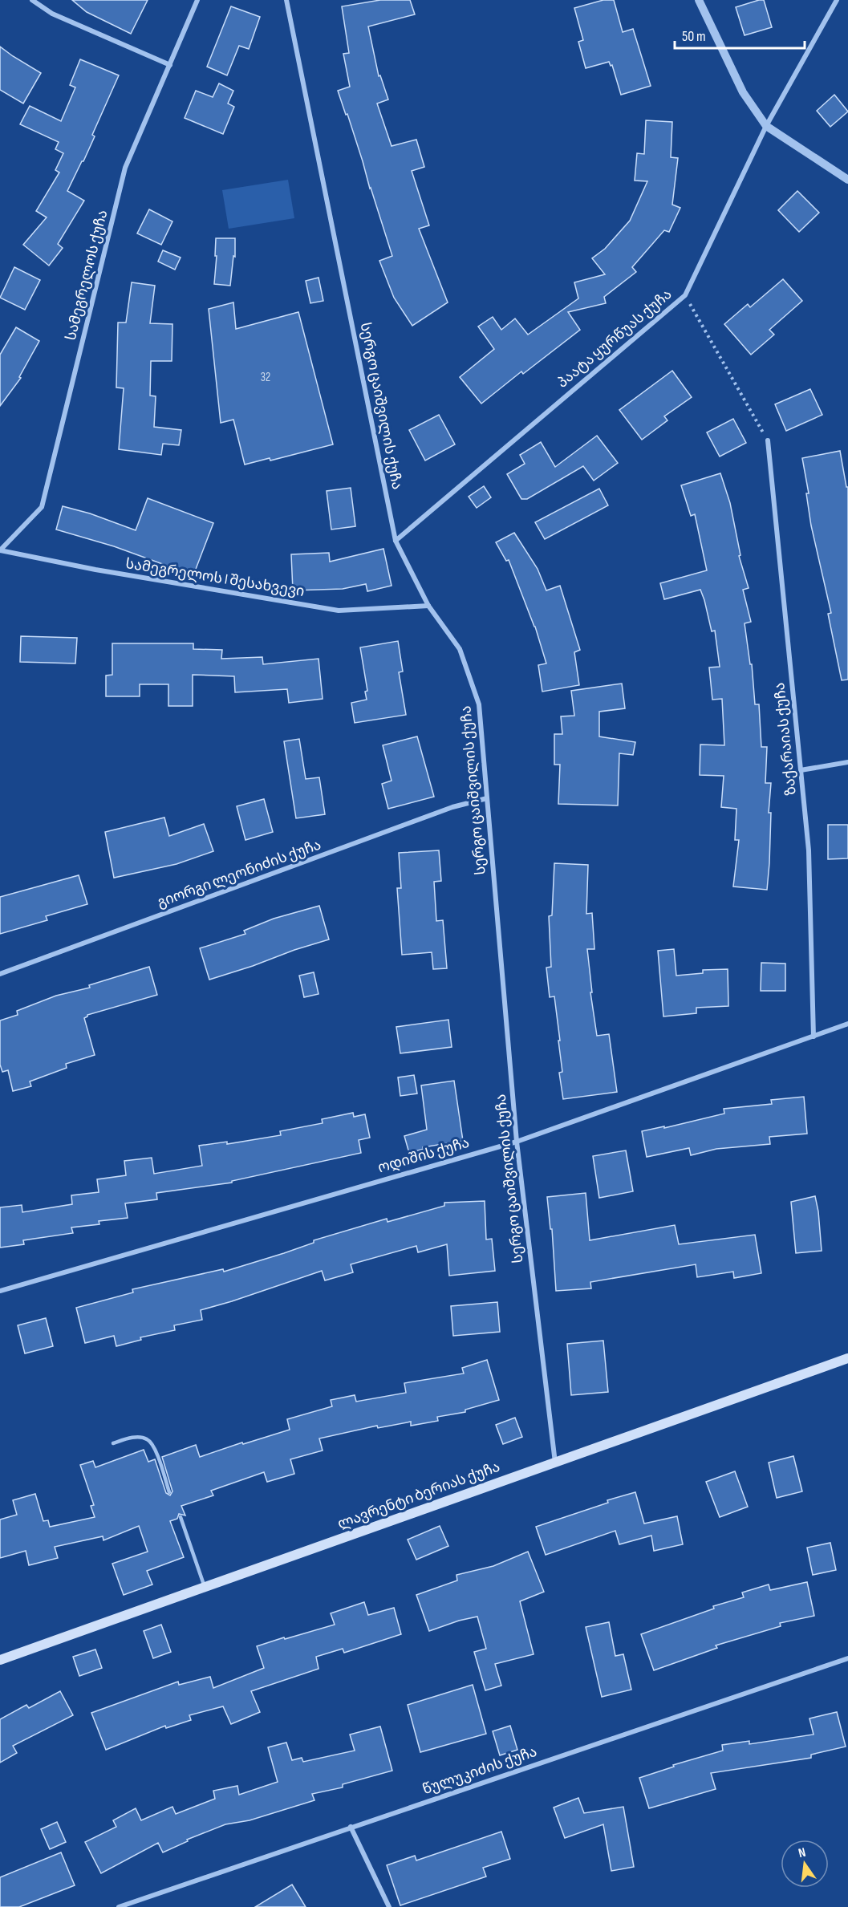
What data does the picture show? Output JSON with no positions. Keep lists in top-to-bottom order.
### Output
{
  "streets": {
    "main road": ["ლავრენტი ბერიას ქუჩა"],
    "street": [
      "სამეგრელოს ქუჩა",
      "პაატა ყურწუას ქუჩა",
      "სერგო ცაიშვილის ქუჩა",
      "სამეგრელოს I შესახვევი",
      "ზაქარაიას ქუჩა",
      "გიორგი ლეონიძის ქუჩა",
      "ოდიშის ქუჩა",
      "წულუკიძის ქუჩა"
    ]
  },
  "crossings": [
    ["სამეგრელოს ქუჩა", "სამეგრელოს I შესახვევი"],
    ["პაატა ყურწუას ქუჩა", "სერგო ცაიშვილის ქუჩა"],
    ["სერგო ცაიშვილის ქუჩა", "სამეგრელოს I შესახვევი"],
    ["სერგო ცაიშვილის ქუჩა", "გიორგი ლეონიძის ქუჩა"],
    ["სერგო ცაიშვილის ქუჩა", "ოდიშის ქუჩა"],
    ["სერგო ცაიშვილის ქუჩა", "ლავრენტი ბერიას ქუჩა"],
    ["ზაქარაიას ქუჩა", "ოდიშის ქუჩა"]
  ],
  "house_numbers": ["32"],
  "scale_bar": "50 m",
  "north": "top"
}
